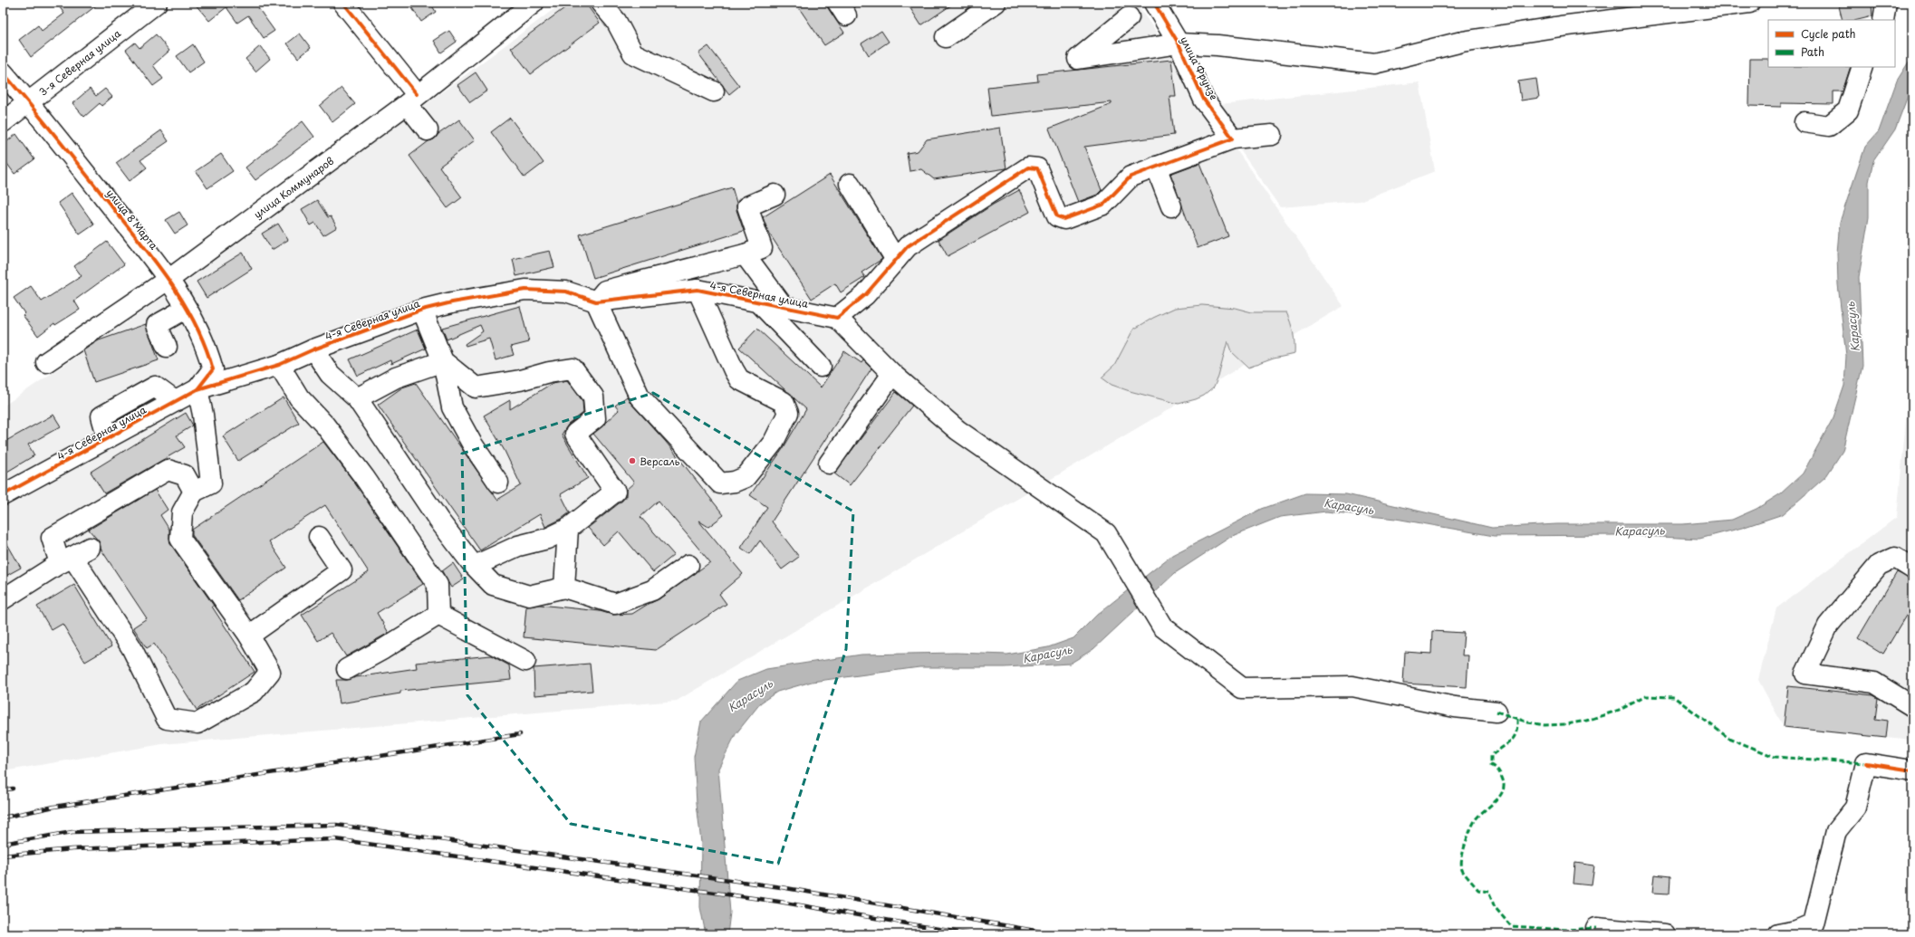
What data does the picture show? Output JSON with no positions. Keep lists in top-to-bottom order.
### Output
{
  "streets": {
    "street": [
      "3-я Северная улица",
      "улица Фрунзе",
      "улица Коммунаров",
      "улица 8 Марта",
      "4-я Северная улица"
    ]
  },
  "crossings": [
    ["3-я Северная улица", "улица 8 Марта"],
    ["улица Коммунаров", "улица 8 Марта"]
  ],
  "water": ["Карасуль"],
  "places": ["Версаль"],
  "legend": ["Cycle path", "Path"]
}
